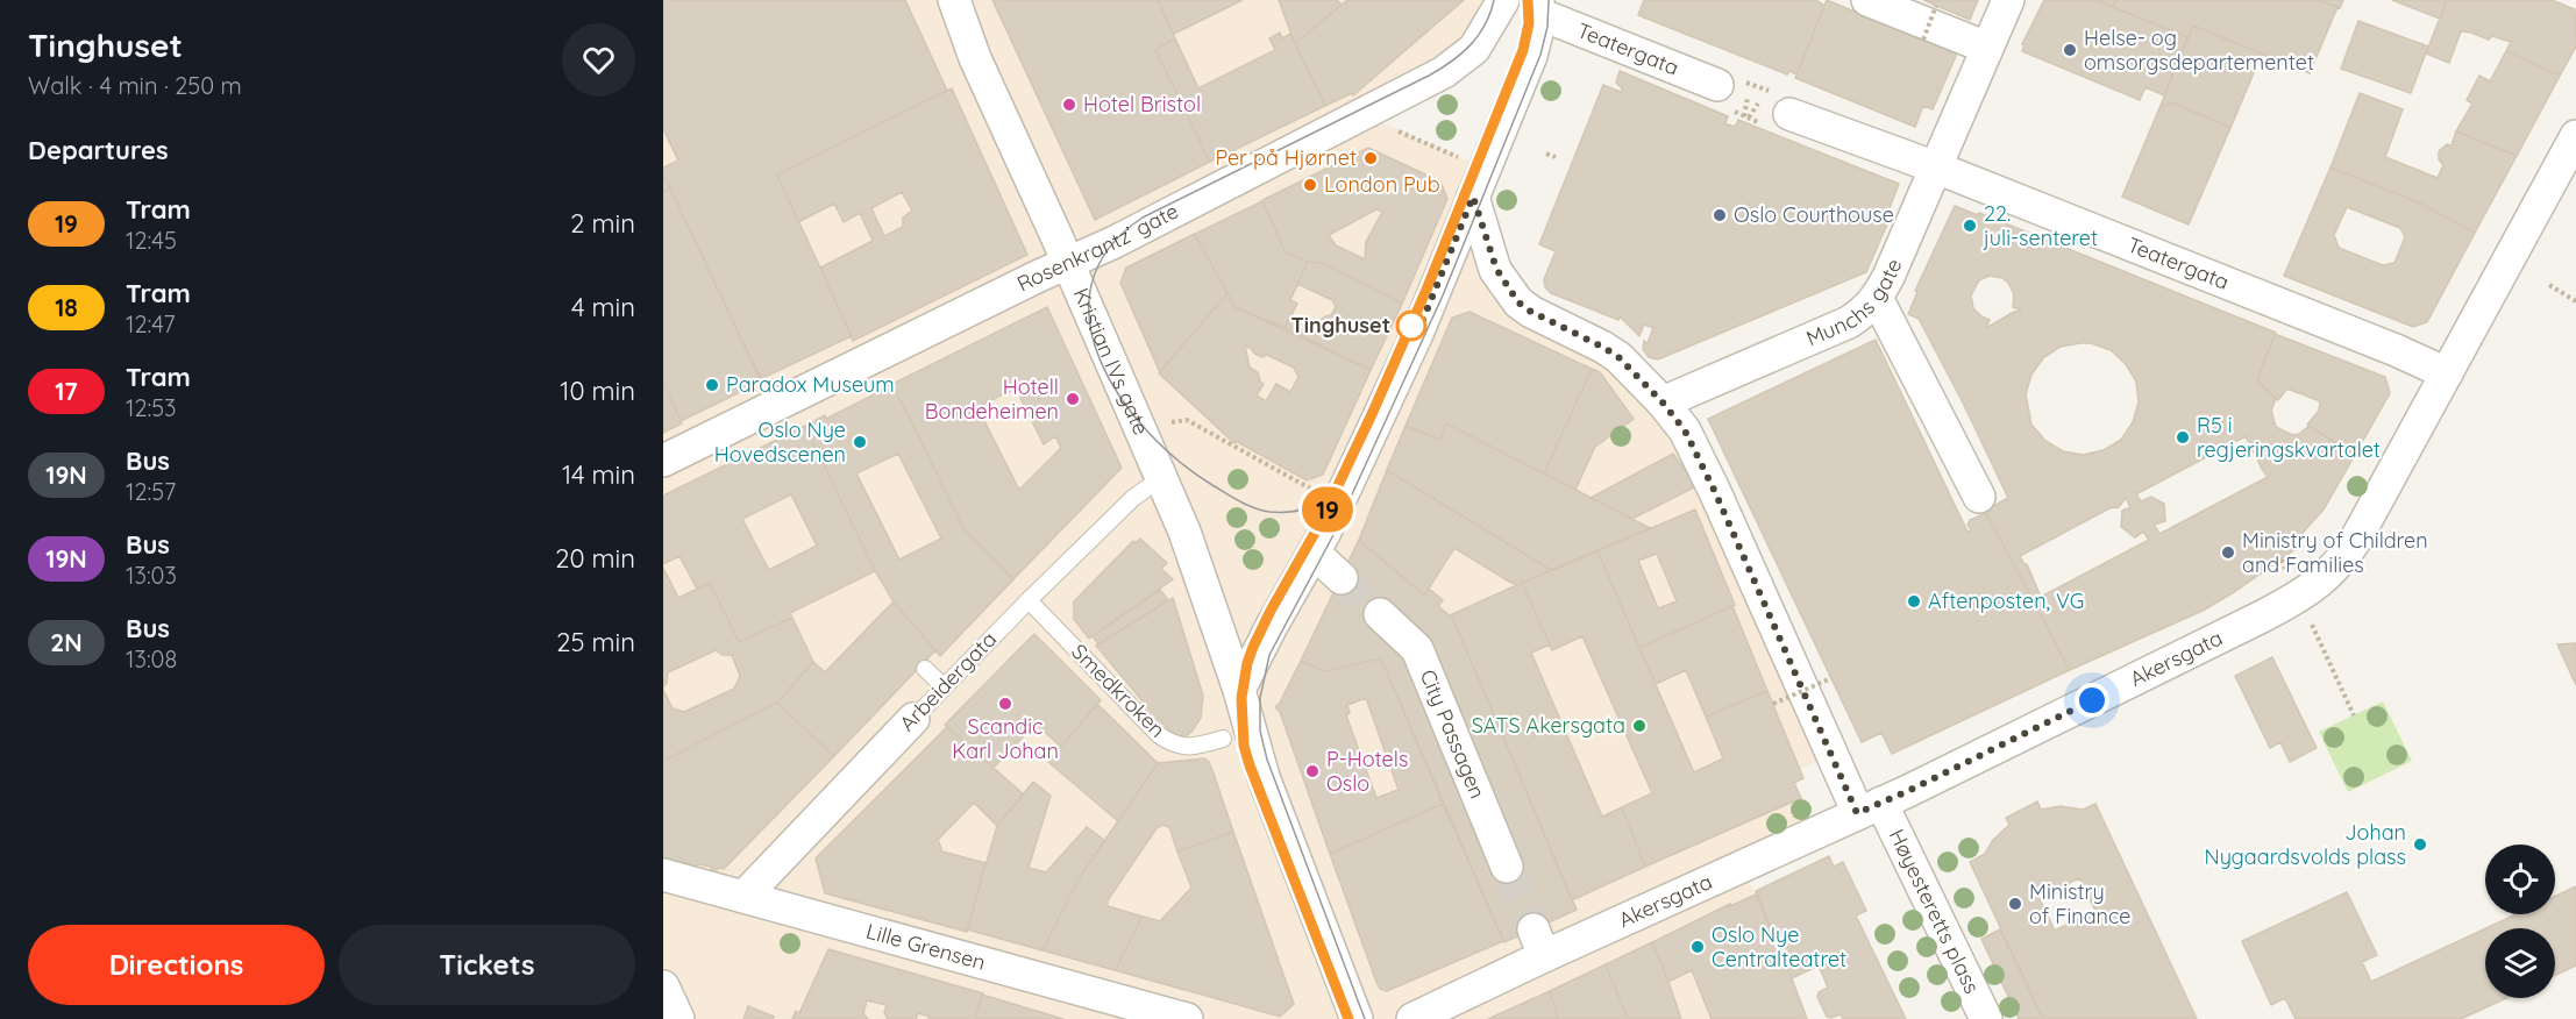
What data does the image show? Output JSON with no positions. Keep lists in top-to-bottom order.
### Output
{
  "streets": {
    "street": [
      "Teatergata",
      "Rosenkrantz’ gate",
      "Munchs gate",
      "Kristian IVs gate",
      "Akersgata",
      "Arbeidergata",
      "City Passagen",
      "Høyesteretts plass",
      "Lille Grensen"
    ],
    "lane": ["Smedkroken"]
  },
  "crossings": [
    ["Teatergata", "Munchs gate"],
    ["Teatergata", "Akersgata"],
    ["Rosenkrantz’ gate", "Kristian IVs gate"],
    ["Munchs gate", "Høyesteretts plass"],
    ["Kristian IVs gate", "Arbeidergata"],
    ["Akersgata", "Høyesteretts plass"],
    ["Arbeidergata", "Smedkroken"],
    ["Arbeidergata", "Lille Grensen"]
  ],
  "places": [
    "Helse- og omsorgsdepartementet",
    "Hotel Bristol",
    "Per på Hjørnet",
    "London Pub",
    "Oslo Courthouse",
    "22. juli-senteret",
    "Tinghuset",
    "Paradox Museum",
    "Hotell Bondeheimen",
    "R5 i regjeringskvartalet",
    "Oslo Nye Hovedscenen",
    "Ministry of Children and Families",
    "Aftenposten, VG",
    "Scandic Karl Johan",
    "SATS Akersgata",
    "P-Hotels Oslo",
    "Johan Nygaardsvolds plass",
    "Ministry of Finance",
    "Oslo Nye Centralteatret"
  ],
  "lines": ["tram line 19"],
  "page": {
    "heading": [
      ["Tinghuset", "Walk · 4 min · 250 m"],
      "Departures"
    ],
    "on_map": "19",
    "list": [
      {
        "mark": "19",
        "name": "Tram",
        "note": "12:45",
        "value": "2 min"
      },
      {
        "mark": "18",
        "name": "Tram",
        "note": "12:47",
        "value": "4 min"
      },
      {
        "mark": "17",
        "name": "Tram",
        "note": "12:53",
        "value": "10 min"
      },
      {
        "mark": "19N",
        "name": "Bus",
        "note": "12:57",
        "value": "14 min"
      },
      {
        "mark": "19N",
        "name": "Bus",
        "note": "13:03",
        "value": "20 min"
      },
      {
        "mark": "2N",
        "name": "Bus",
        "note": "13:08",
        "value": "25 min"
      }
    ],
    "buttons": ["Directions", "Tickets"]
  }
}
